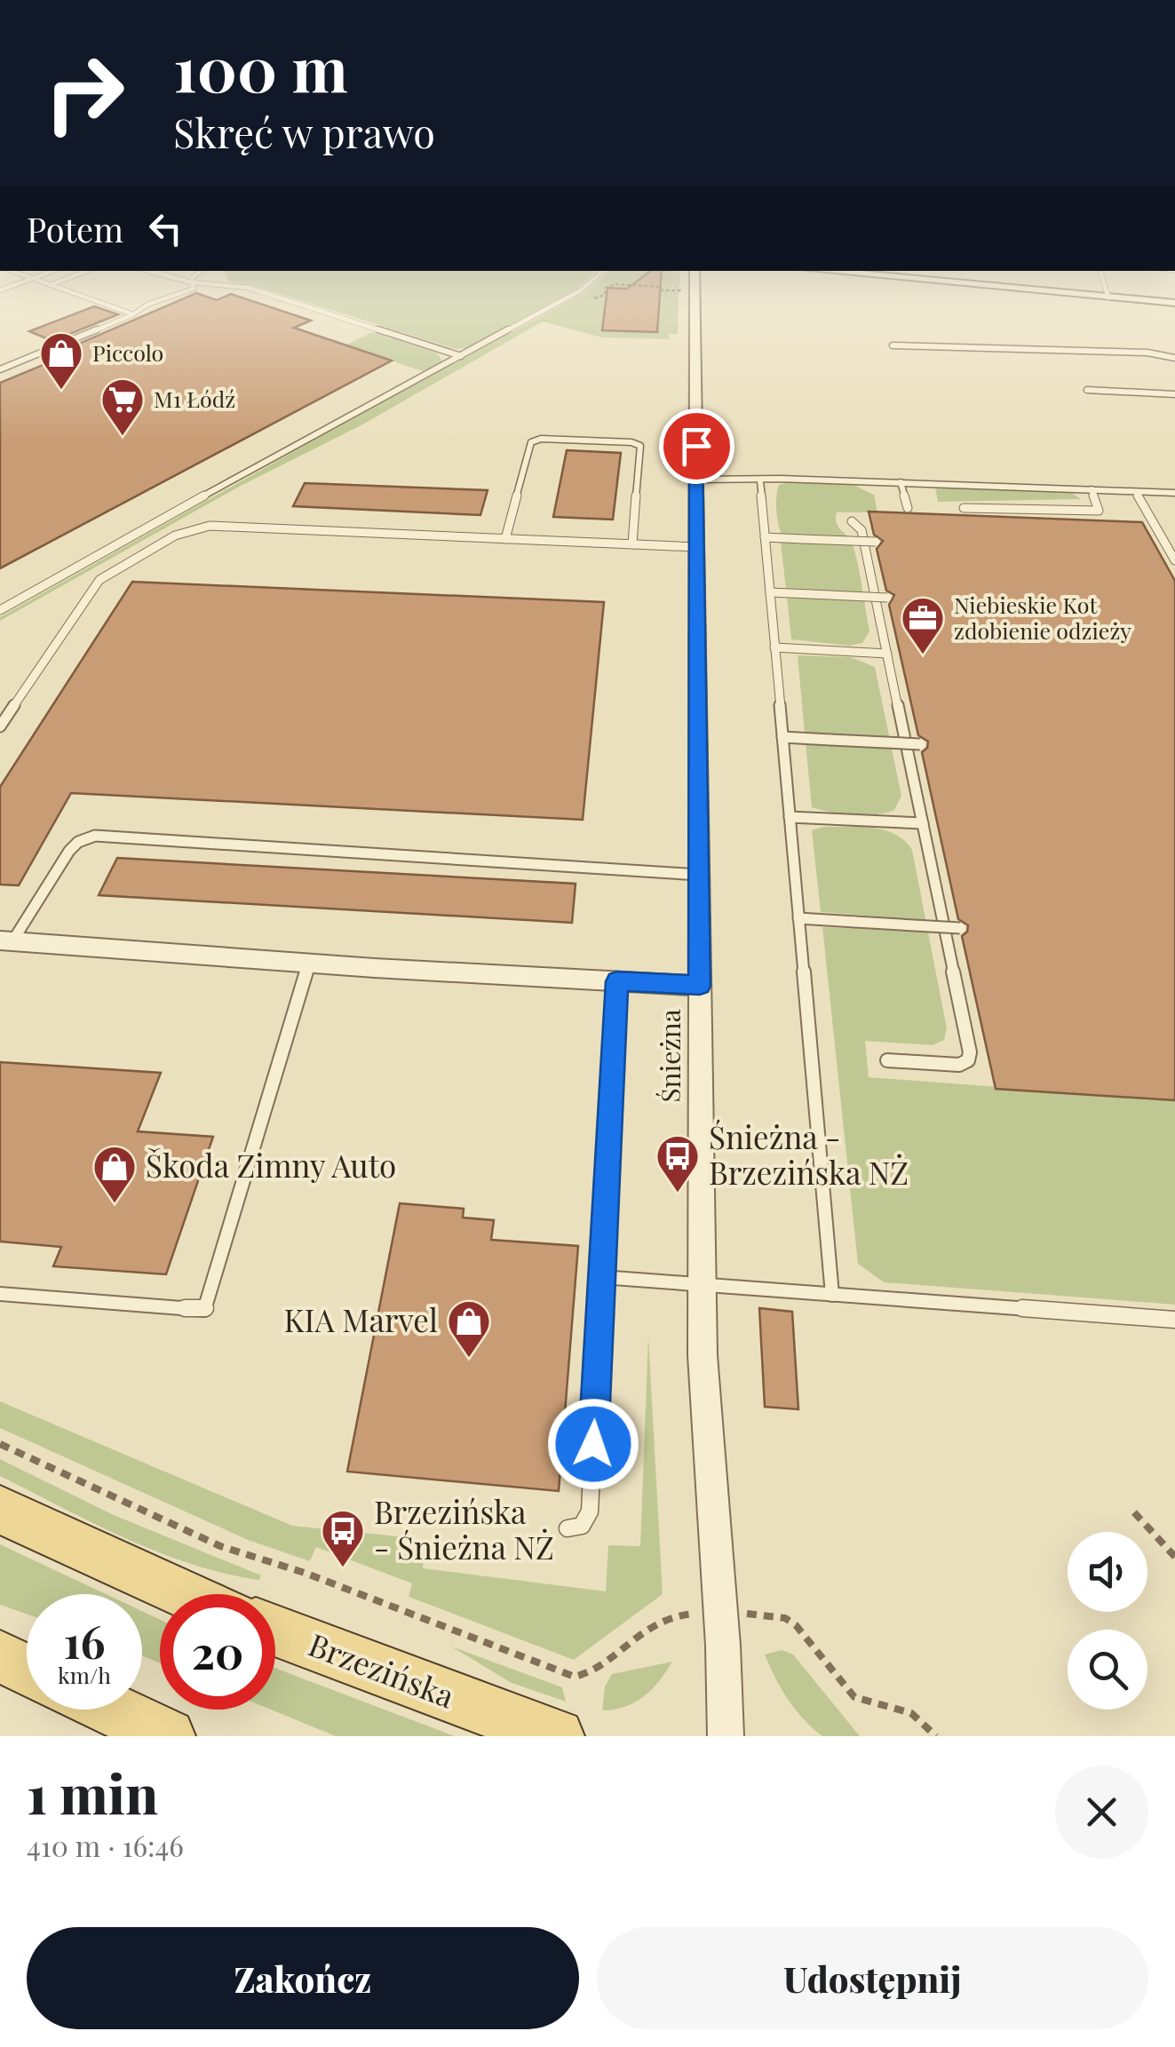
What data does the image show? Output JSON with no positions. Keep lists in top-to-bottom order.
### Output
{
  "streets": {
    "main road": ["Brzezińska"],
    "street": ["Śnieżna"]
  },
  "places": {
    "shop": ["Piccolo", "Škoda Zimny Auto", "KIA Marvel"],
    "supermarket": ["M1 Łódź"],
    "office": ["Niebieskie Kot zdobienie odzieży"],
    "bus stop": ["Śnieżna - Brzezińska NŻ", "Brzezińska - Śnieżna NŻ"]
  },
  "page": {
    "turn": ["100 m", "Skręć w prawo"],
    "then": "Potem",
    "speed": "16 km/h",
    "limit": "20",
    "heading": ["1 min", "410 m · 16:46"],
    "buttons": ["Zakończ", "Udostępnij"]
  }
}
